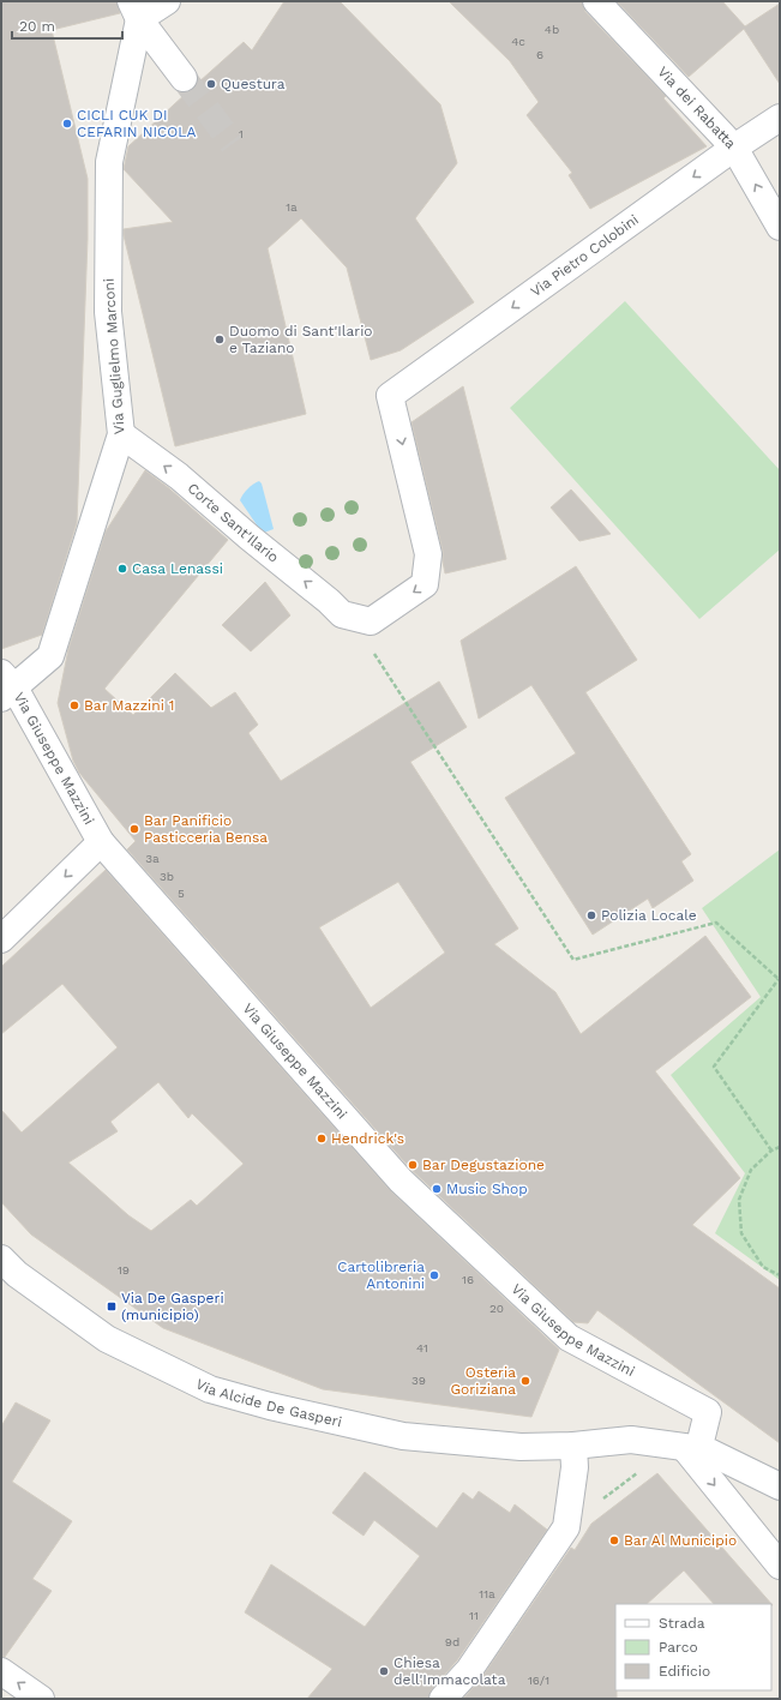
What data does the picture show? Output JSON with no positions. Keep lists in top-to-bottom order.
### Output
{
  "streets": {
    "street": [
      "Via dei Rabatta",
      "Via Pietro Colobini",
      "Via Guglielmo Marconi",
      "Corte Sant'Ilario",
      "Via Giuseppe Mazzini",
      "Via Alcide De Gasperi"
    ]
  },
  "crossings": [
    ["Via dei Rabatta", "Via Pietro Colobini"],
    ["Via Pietro Colobini", "Corte Sant'Ilario"],
    ["Via Guglielmo Marconi", "Corte Sant'Ilario"],
    ["Via Guglielmo Marconi", "Via Giuseppe Mazzini"],
    ["Via Giuseppe Mazzini", "Via Alcide De Gasperi"]
  ],
  "one_way": ["Via Pietro Colobini", "Corte Sant'Ilario"],
  "places": {
    "other": [
      "Questura",
      "CICLI CUK DI CEFARIN NICOLA",
      "Duomo di Sant'Ilario e Taziano",
      "Casa Lenassi",
      "Bar Mazzini 1",
      "Bar Panificio Pasticceria Bensa",
      "Polizia Locale",
      "Hendrick's",
      "Bar Degustazione",
      "Music Shop",
      "Cartolibreria Antonini",
      "Osteria Goriziana",
      "Bar Al Municipio",
      "Chiesa dell'Immacolata"
    ],
    "transit": ["Via De Gasperi (municipio)"]
  },
  "house_numbers": [
    "4b",
    "4c",
    "6",
    "1",
    "1a",
    "3a",
    "3b",
    "5",
    "19",
    "16",
    "20",
    "41",
    "39",
    "11a",
    "11",
    "9d",
    "16/1"
  ],
  "legend": ["Strada", "Parco", "Edificio"],
  "scale_bar": "20 m"
}
